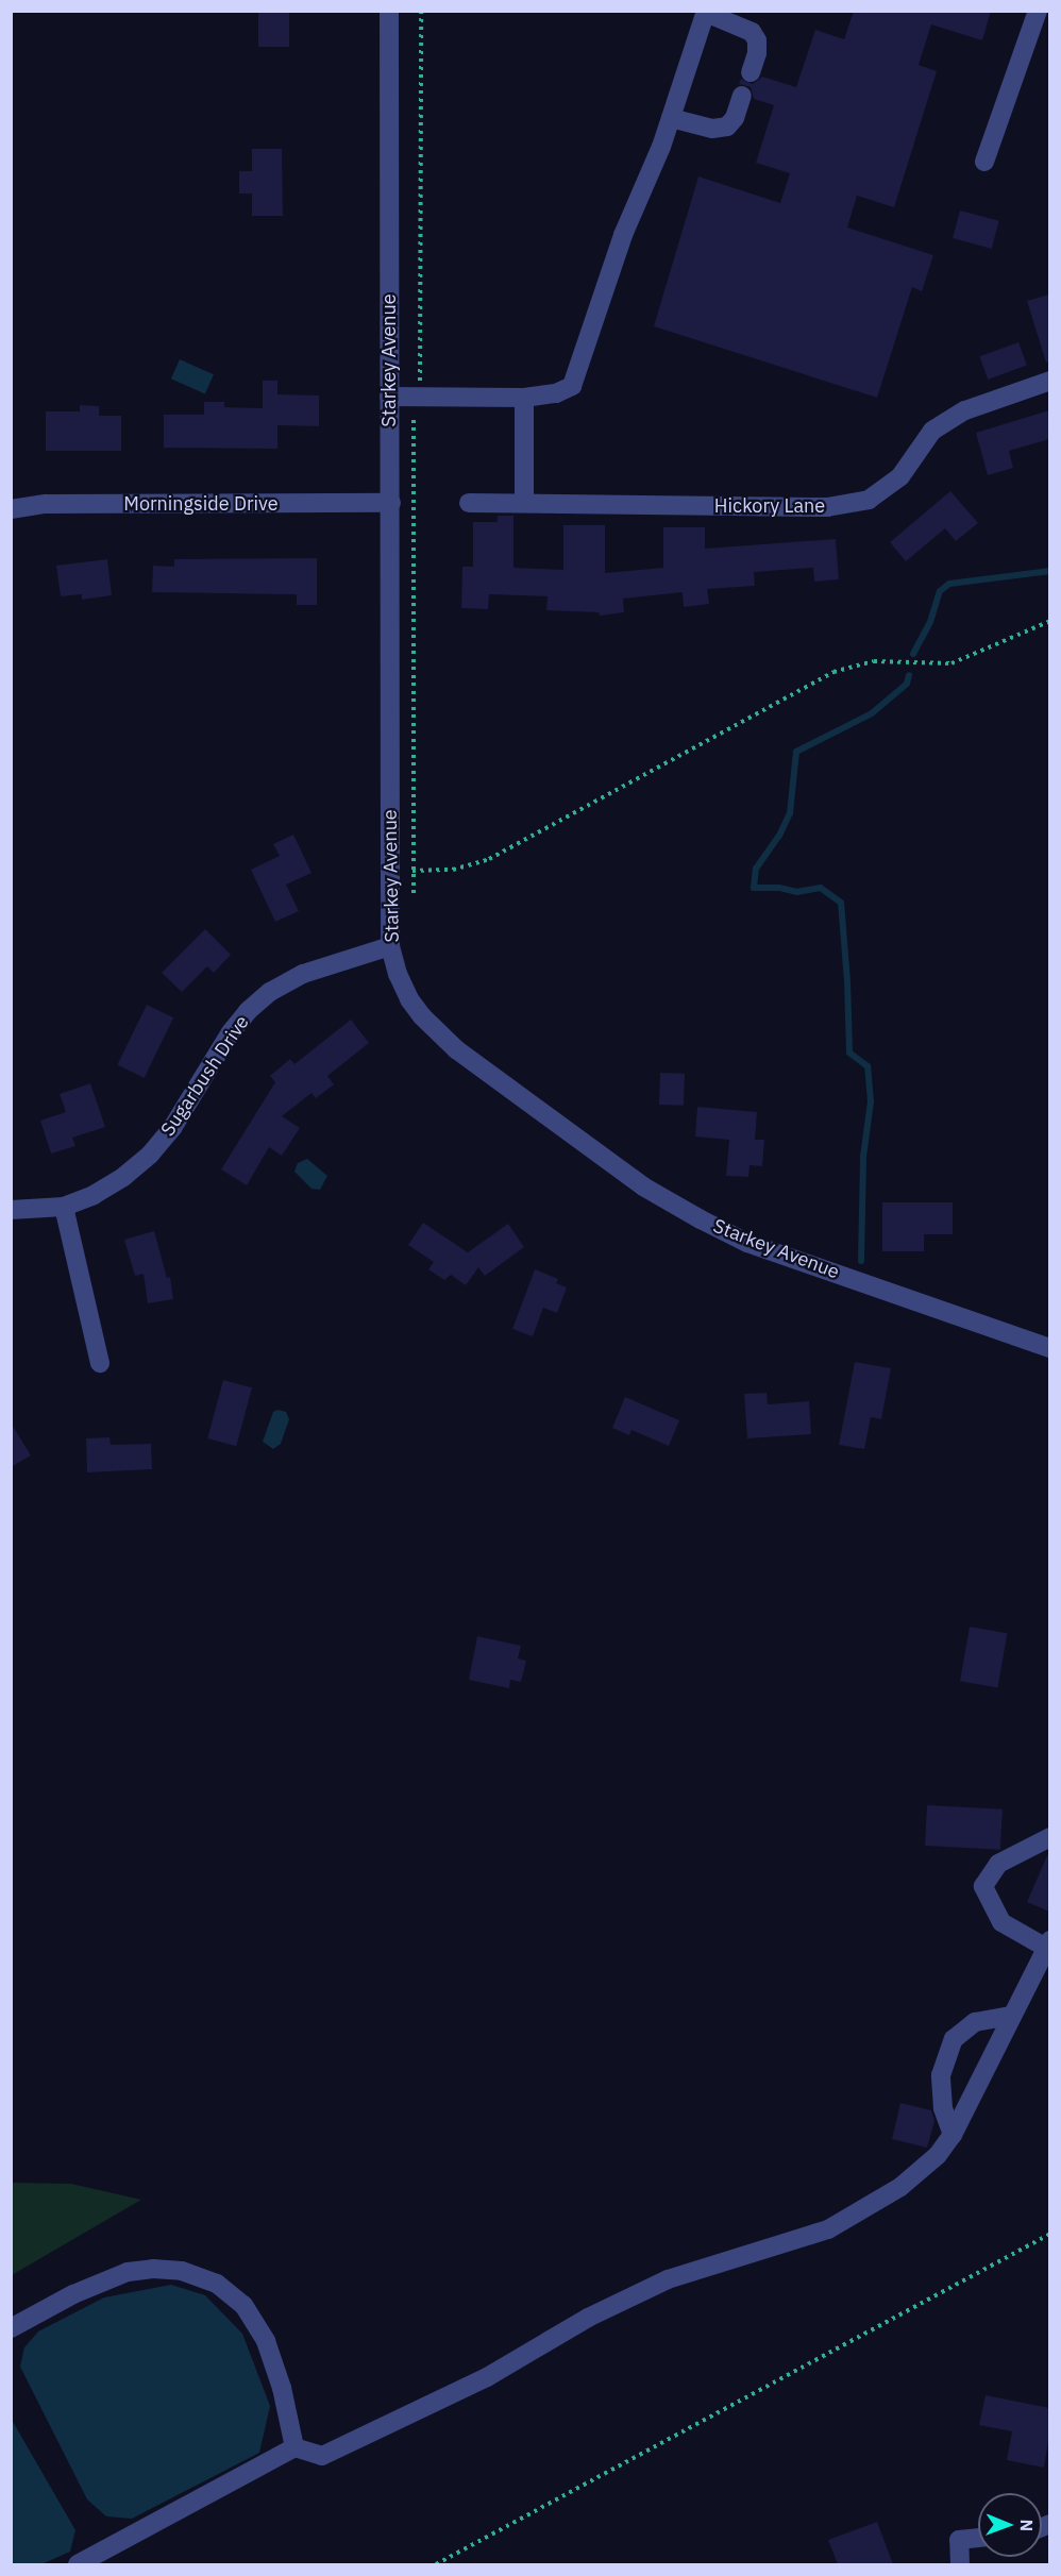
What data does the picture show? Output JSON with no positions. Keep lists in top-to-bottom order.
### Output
{
  "streets": {
    "street": [
      "Starkey Avenue",
      "Morningside Drive",
      "Hickory Lane",
      "Sugarbush Drive"
    ]
  },
  "crossings": [
    ["Starkey Avenue", "Morningside Drive"],
    ["Starkey Avenue", "Sugarbush Drive"]
  ],
  "north": "right"
}
